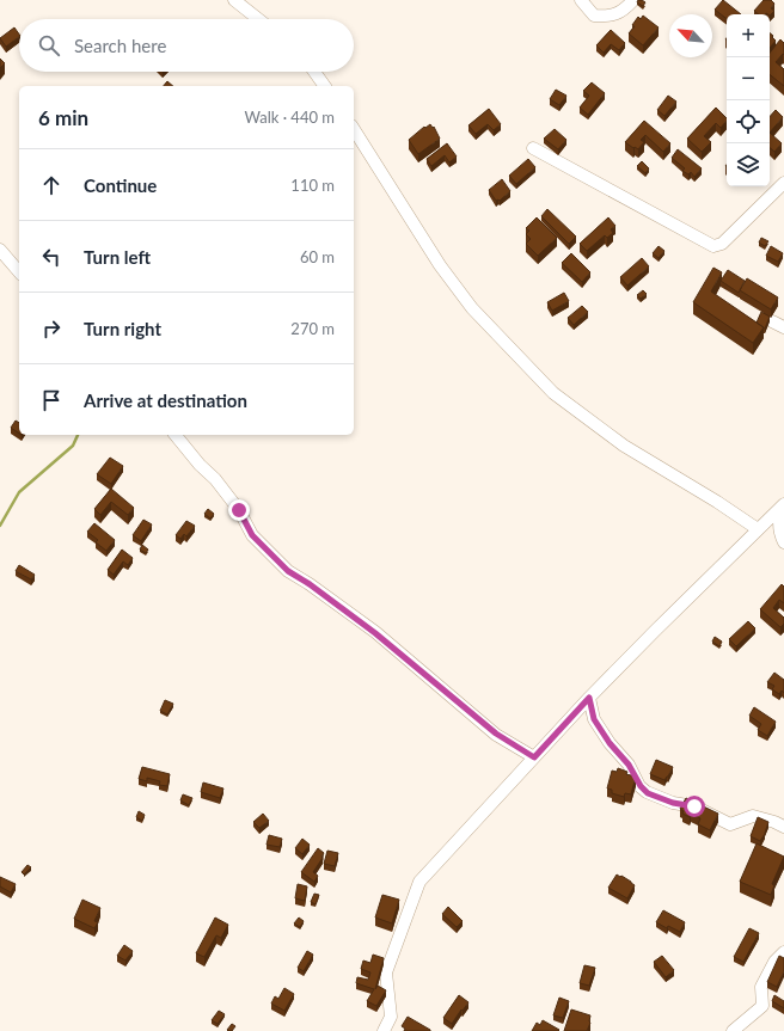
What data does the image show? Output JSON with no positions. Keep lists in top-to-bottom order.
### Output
{
  "north": "top left",
  "page": {
    "map_buttons": ["+", "−"],
    "search": "Search here",
    "heading": ["6 min", "Walk · 440 m"],
    "list": [
      ["Continue", "110 m"],
      ["Turn left", "60 m"],
      ["Turn right", "270 m"],
      "Arrive at destination"
    ]
  }
}
